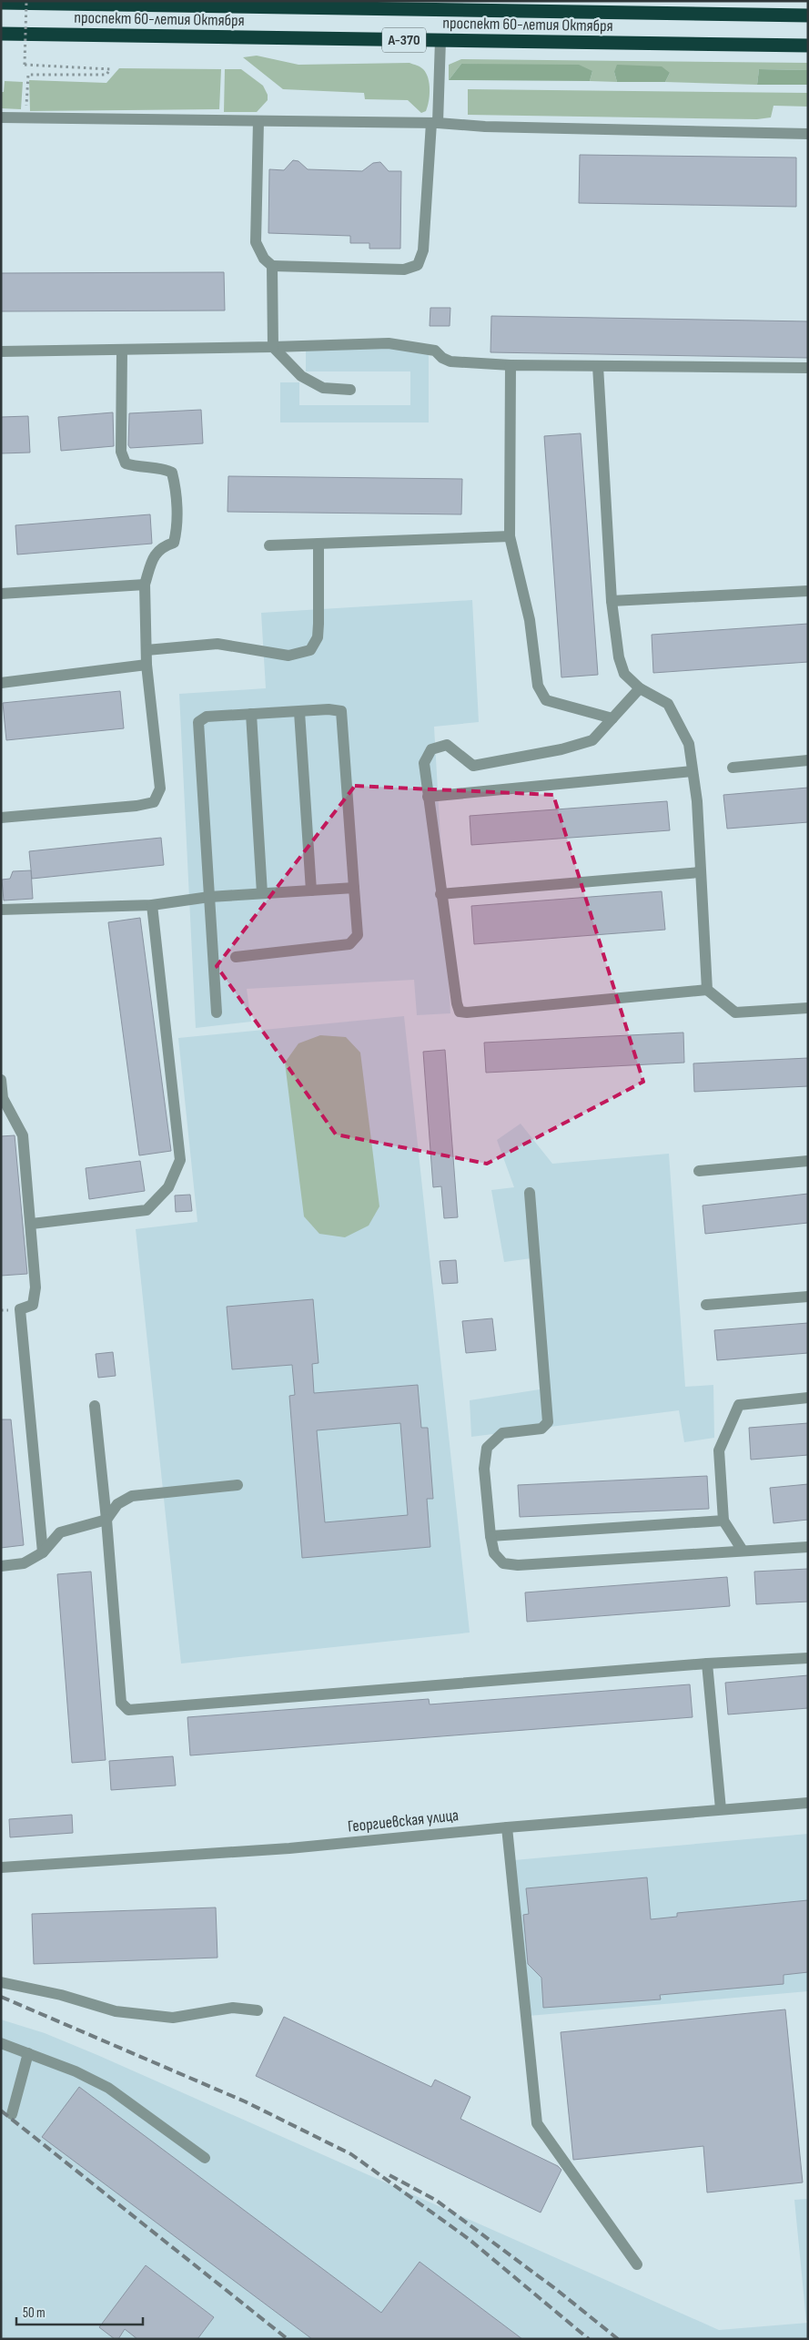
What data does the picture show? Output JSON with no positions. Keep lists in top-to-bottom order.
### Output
{
  "streets": {
    "highway": ["проспект 60-летия Октября", "А-370"],
    "street": ["Георгиевская улица"]
  },
  "scale_bar": "50 m"
}
